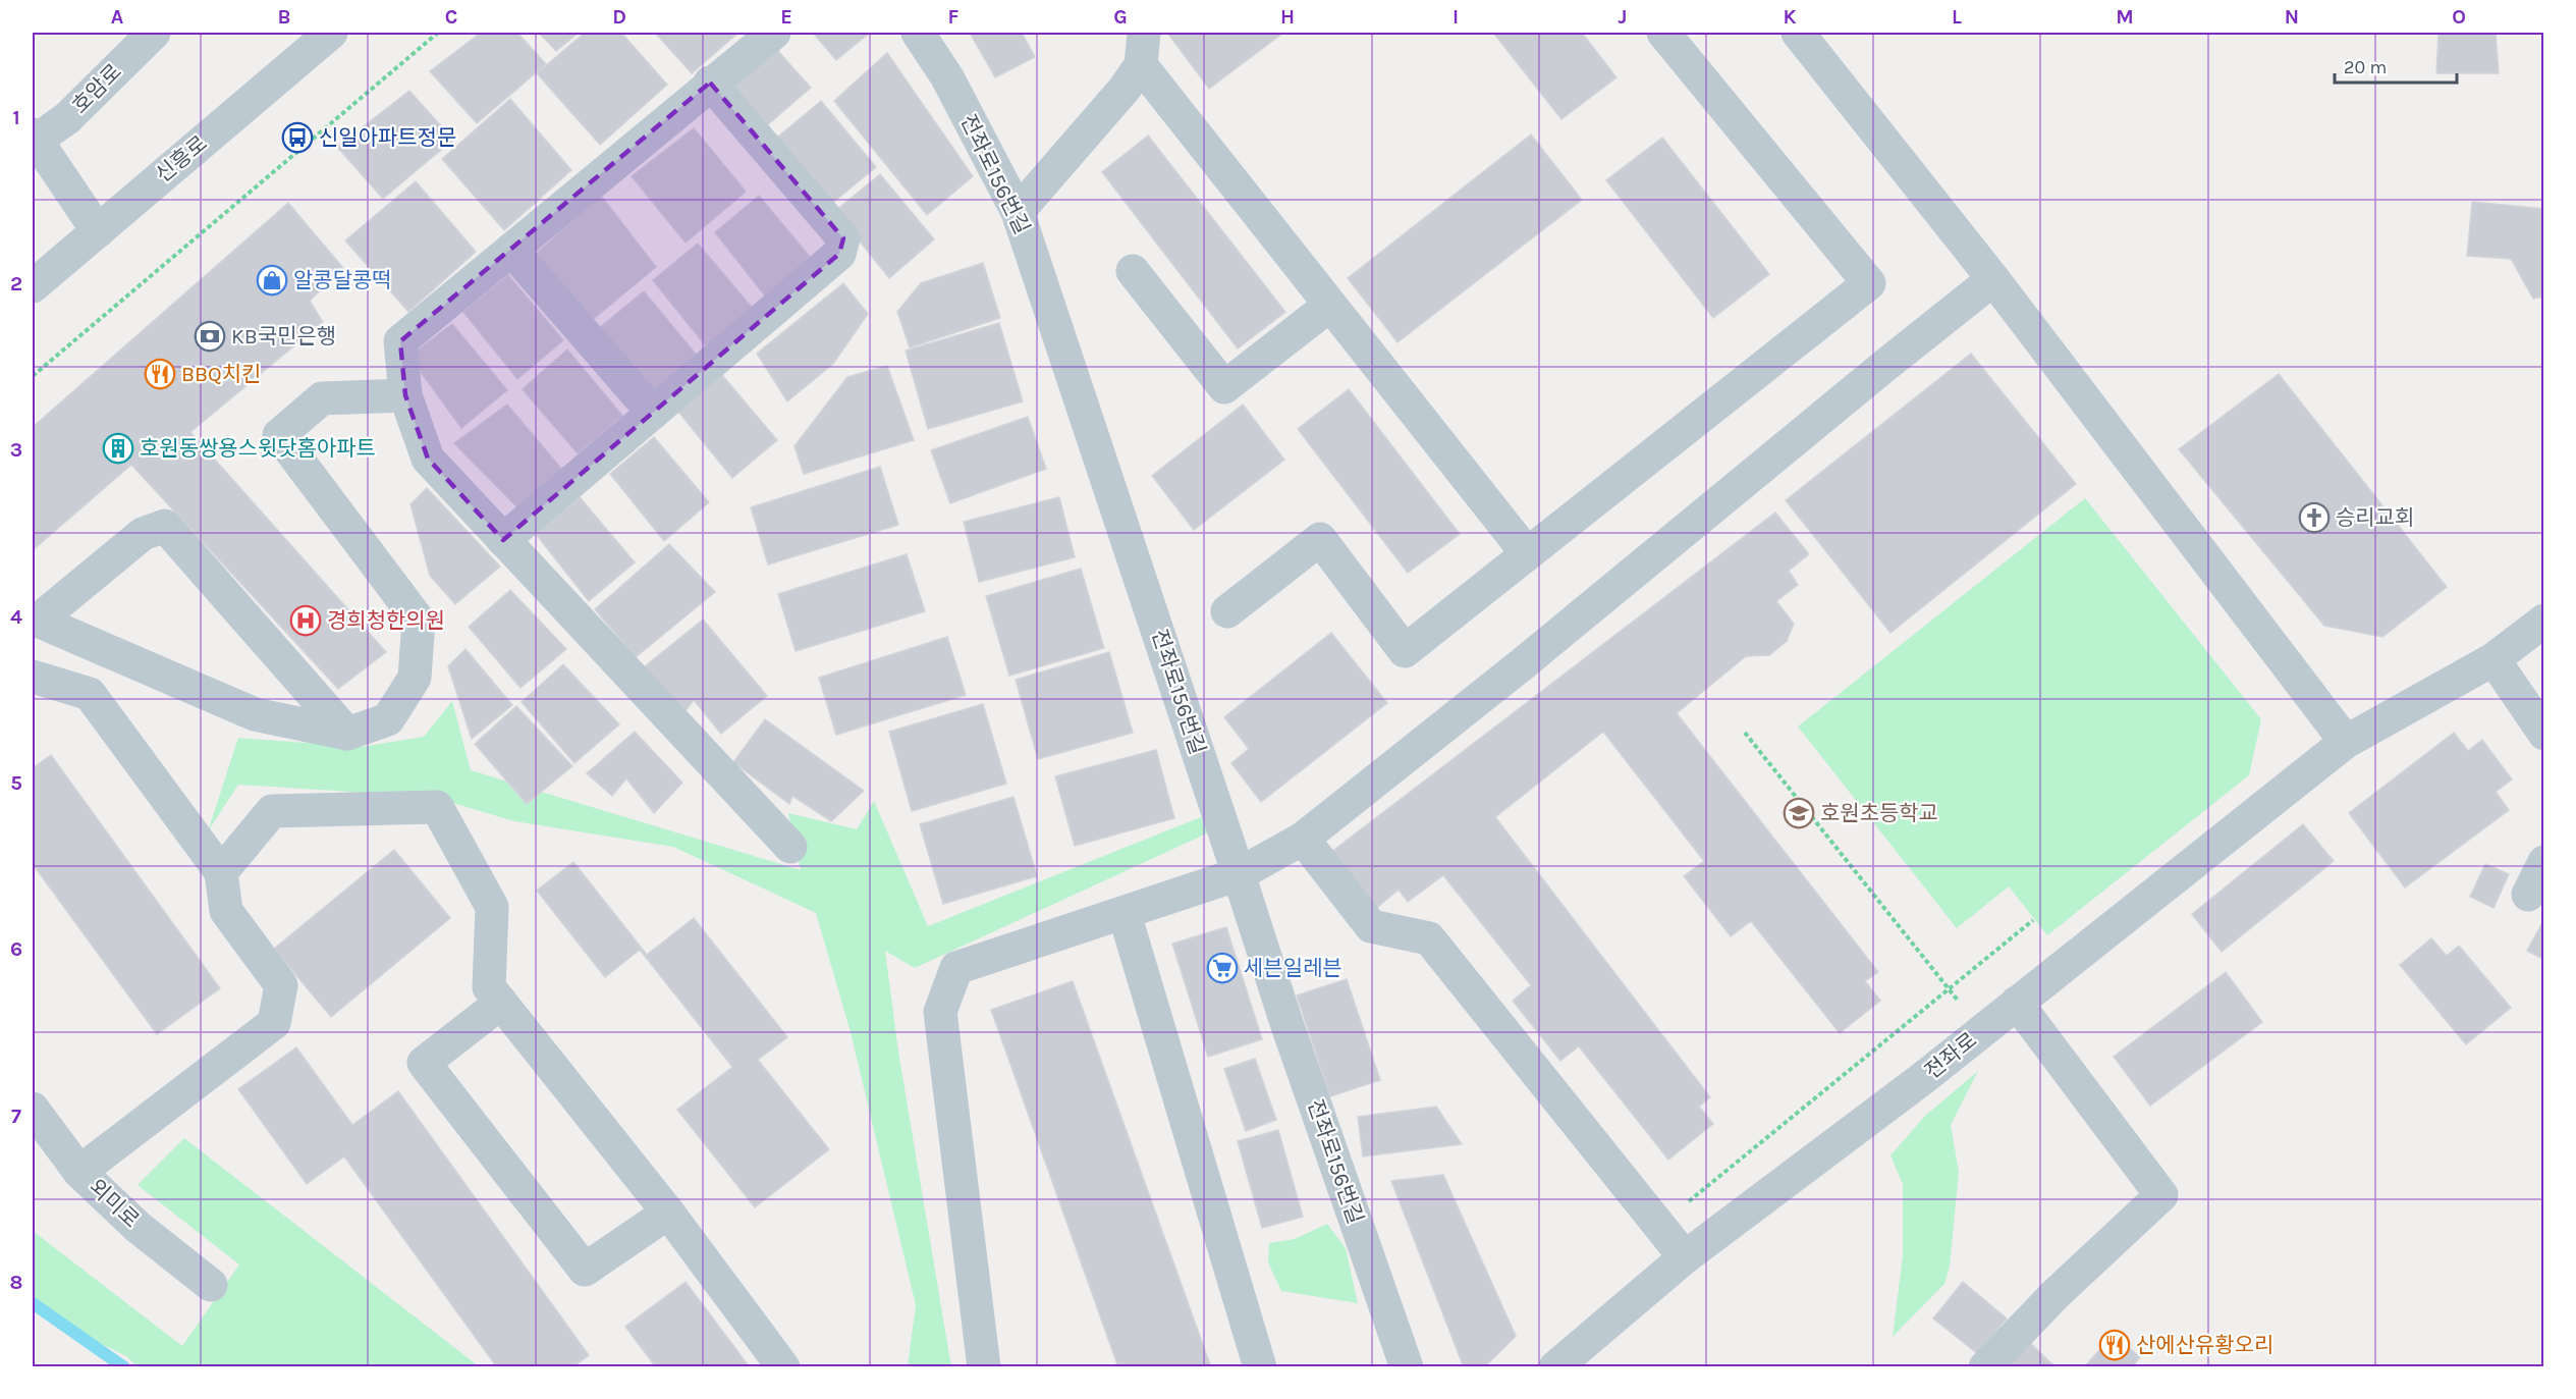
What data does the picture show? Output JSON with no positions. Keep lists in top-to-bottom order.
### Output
{
  "streets": {
    "street": [
      "호암로",
      "신흥로",
      "전좌로156번길",
      "전좌로",
      "외미로"
    ]
  },
  "places": {
    "bus stop": ["신일아파트정문"],
    "shop": ["알콩달콩떡"],
    "bank": ["KB국민은행"],
    "restaurant": ["BBQ치킨", "산에산유황오리"],
    "building": ["호원동쌍용스윗닷홈아파트"],
    "church": ["승리교회"],
    "hospital": ["경희청한의원"],
    "school or university": ["호원초등학교"],
    "supermarket": ["세븐일레븐"]
  },
  "scale_bar": "20 m",
  "grid": {
    "columns": [
      "A",
      "B",
      "C",
      "D",
      "E",
      "F",
      "G",
      "H",
      "I",
      "J",
      "K",
      "L",
      "M",
      "N",
      "O"
    ],
    "rows": [
      "1",
      "2",
      "3",
      "4",
      "5",
      "6",
      "7",
      "8"
    ]
  }
}
